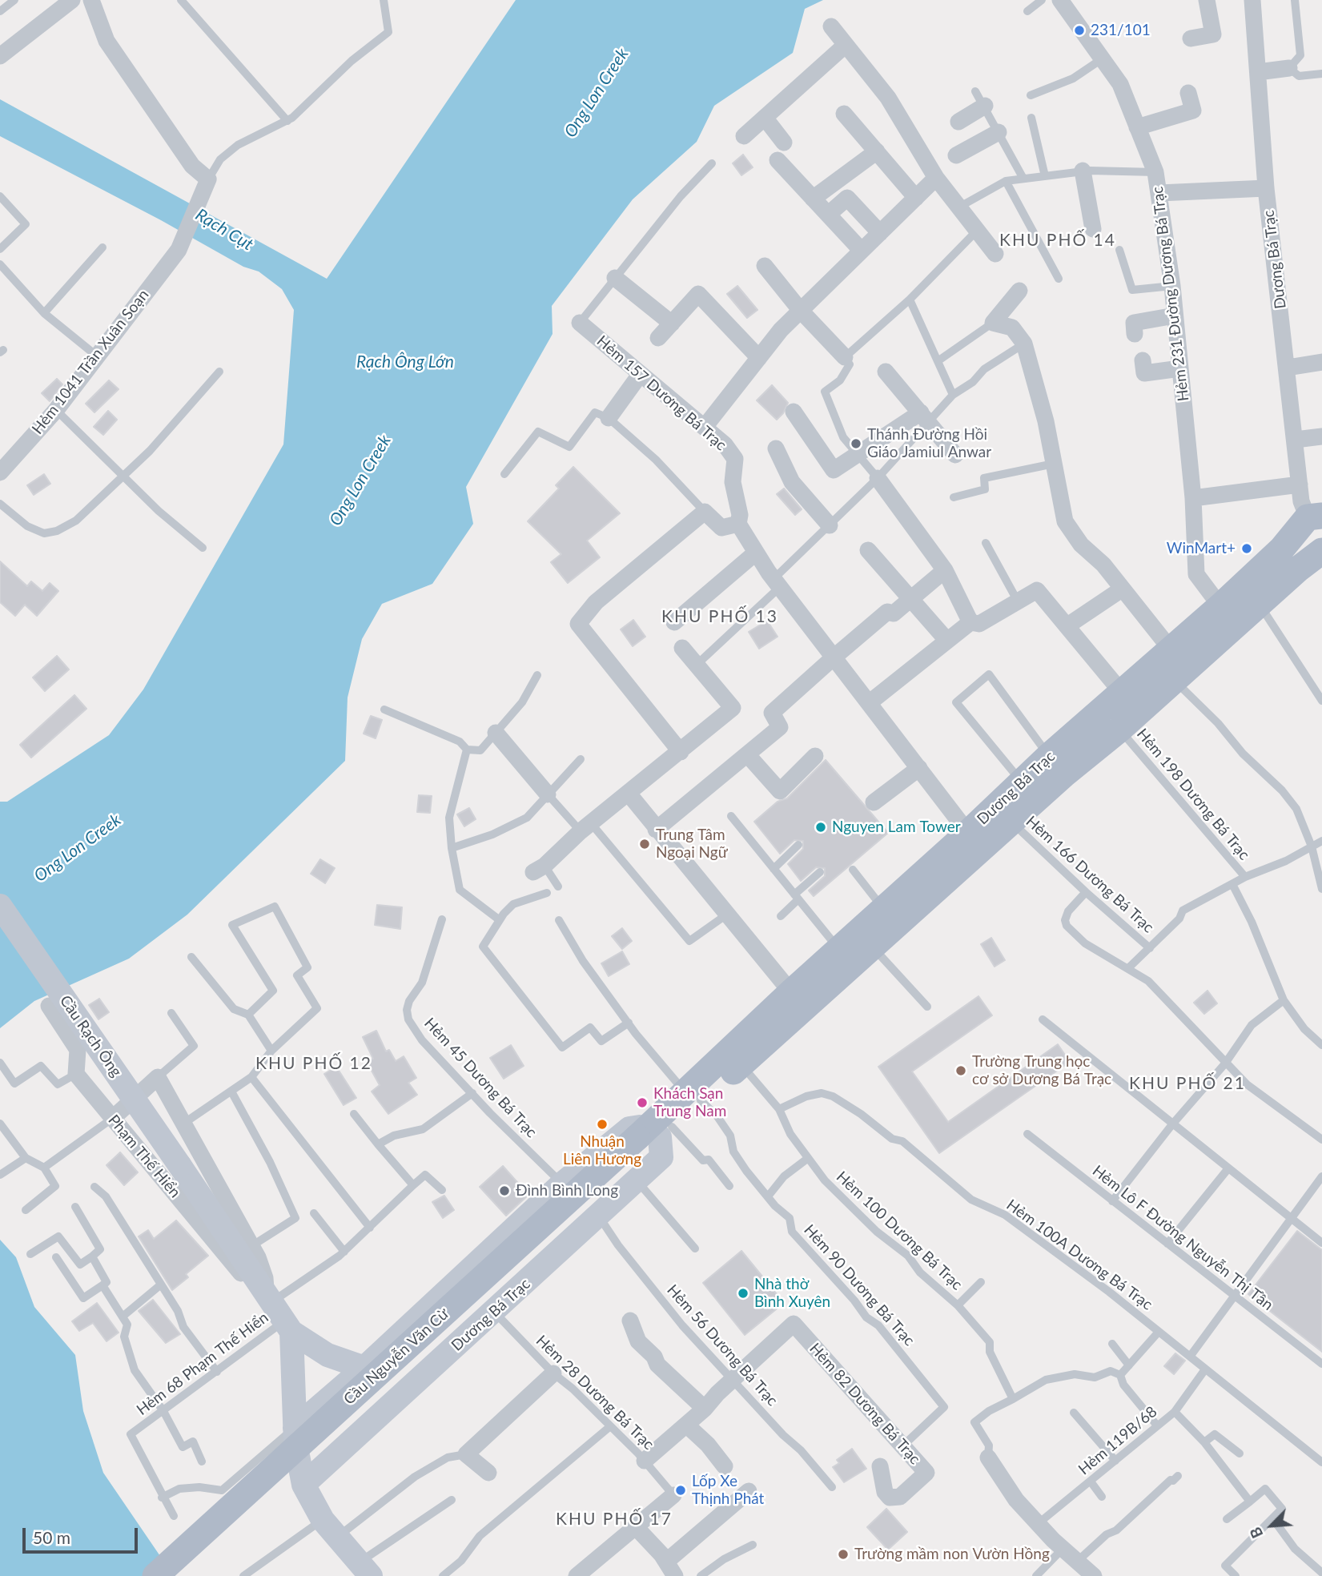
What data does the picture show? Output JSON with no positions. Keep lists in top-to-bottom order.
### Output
{
  "streets": {
    "main road": ["Dương Bá Trạc", "Cầu Nguyễn Văn Cừ"],
    "street": [
      "Hẻm 231 Đường Dương Bá Trạc",
      "Hẻm 1041 Trần Xuân Soạn",
      "Hẻm 157 Dương Bá Trạc",
      "Cầu Rạch Ông",
      "Phạm Thế Hiển",
      "Hẻm 82 Dương Bá Trạc"
    ],
    "lane": [
      "Hẻm 198 Dương Bá Trạc",
      "Hẻm 166 Dương Bá Trạc",
      "Hẻm 45 Dương Bá Trạc",
      "Hẻm 100 Dương Bá Trạc",
      "Hẻm Lô F Đường Nguyễn Thị Tần",
      "Hẻm 100A Dương Bá Trạc",
      "Hẻm 90 Dương Bá Trạc",
      "Hẻm 56 Dương Bá Trạc",
      "Hẻm 68 Phạm Thế Hiển",
      "Hẻm 28 Dương Bá Trạc",
      "Hẻm 119B/68"
    ]
  },
  "crossings": [
    ["Dương Bá Trạc", "Hẻm 231 Đường Dương Bá Trạc"],
    ["Dương Bá Trạc", "Hẻm 157 Dương Bá Trạc"],
    ["Dương Bá Trạc", "Hẻm 198 Dương Bá Trạc"],
    ["Dương Bá Trạc", "Hẻm 166 Dương Bá Trạc"],
    ["Dương Bá Trạc", "Hẻm 45 Dương Bá Trạc"],
    ["Dương Bá Trạc", "Hẻm 100 Dương Bá Trạc"],
    ["Dương Bá Trạc", "Hẻm 90 Dương Bá Trạc"],
    ["Dương Bá Trạc", "Hẻm 56 Dương Bá Trạc"],
    ["Dương Bá Trạc", "Cầu Nguyễn Văn Cừ"],
    ["Dương Bá Trạc", "Hẻm 28 Dương Bá Trạc"],
    ["Cầu Rạch Ông", "Phạm Thế Hiển"],
    ["Phạm Thế Hiển", "Hẻm 68 Phạm Thế Hiển"],
    ["Hẻm 100 Dương Bá Trạc", "Hẻm 100A Dương Bá Trạc"],
    ["Hẻm 100A Dương Bá Trạc", "Hẻm 119B/68"],
    ["Hẻm 90 Dương Bá Trạc", "Hẻm 82 Dương Bá Trạc"],
    ["Hẻm 56 Dương Bá Trạc", "Hẻm 82 Dương Bá Trạc"]
  ],
  "districts": [
    "KHU PHỐ 14",
    "KHU PHỐ 13",
    "KHU PHỐ 12",
    "KHU PHỐ 21",
    "KHU PHỐ 17"
  ],
  "water": ["Ong Lon Creek", "Rạch Cụt", "Rạch Ông Lớn"],
  "places": [
    "231/101",
    "Thánh Đường Hồi Giáo Jamiul Anwar",
    "WinMart+",
    "Nguyen Lam Tower",
    "Trung Tâm Ngoại Ngữ",
    "Trường Trung học cơ sở Dương Bá Trạc",
    "Khách Sạn Trung Nam",
    "Nhuận Liên Hương",
    "Đình Bình Long",
    "Nhà thờ Bình Xuyên",
    "Lốp Xe Thịnh Phát",
    "Trường mầm non Vườn Hồng"
  ],
  "scale_bar": "50 m",
  "north": "bottom left"
}
